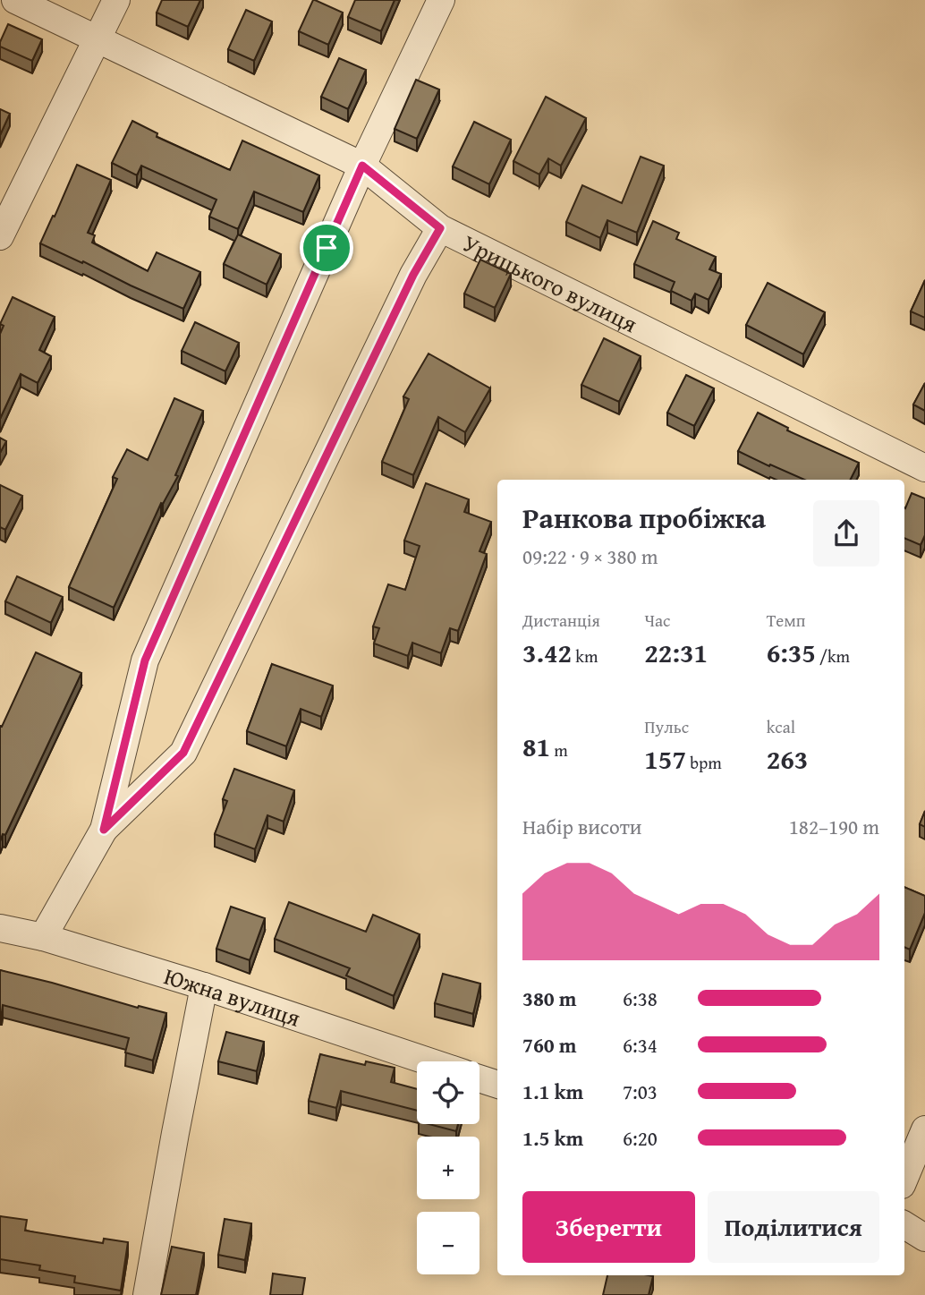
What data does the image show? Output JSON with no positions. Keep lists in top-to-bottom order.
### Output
{
  "streets": {
    "street": ["Урицького вулиця", "Южна вулиця"]
  },
  "page": {
    "heading": ["Ранкова пробіжка", "09:22 · 9 × 380 m"],
    "stats": [
      ["Дистанція", "3.42 km"],
      ["Час", "22:31"],
      ["Темп", "6:35 /km"],
      ["81 m"],
      ["Пульс", "157 bpm"],
      ["kcal", "263"]
    ],
    "chart": ["Набір висоти", "182–190 m"],
    "list": [
      {
        "name": "380 m",
        "note": "6:38"
      },
      {
        "name": "760 m",
        "note": "6:34"
      },
      {
        "name": "1.1 km",
        "note": "7:03"
      },
      {
        "name": "1.5 km",
        "note": "6:20"
      }
    ],
    "map_buttons": ["+", "−"],
    "buttons": ["Зберегти", "Поділитися"]
  }
}
